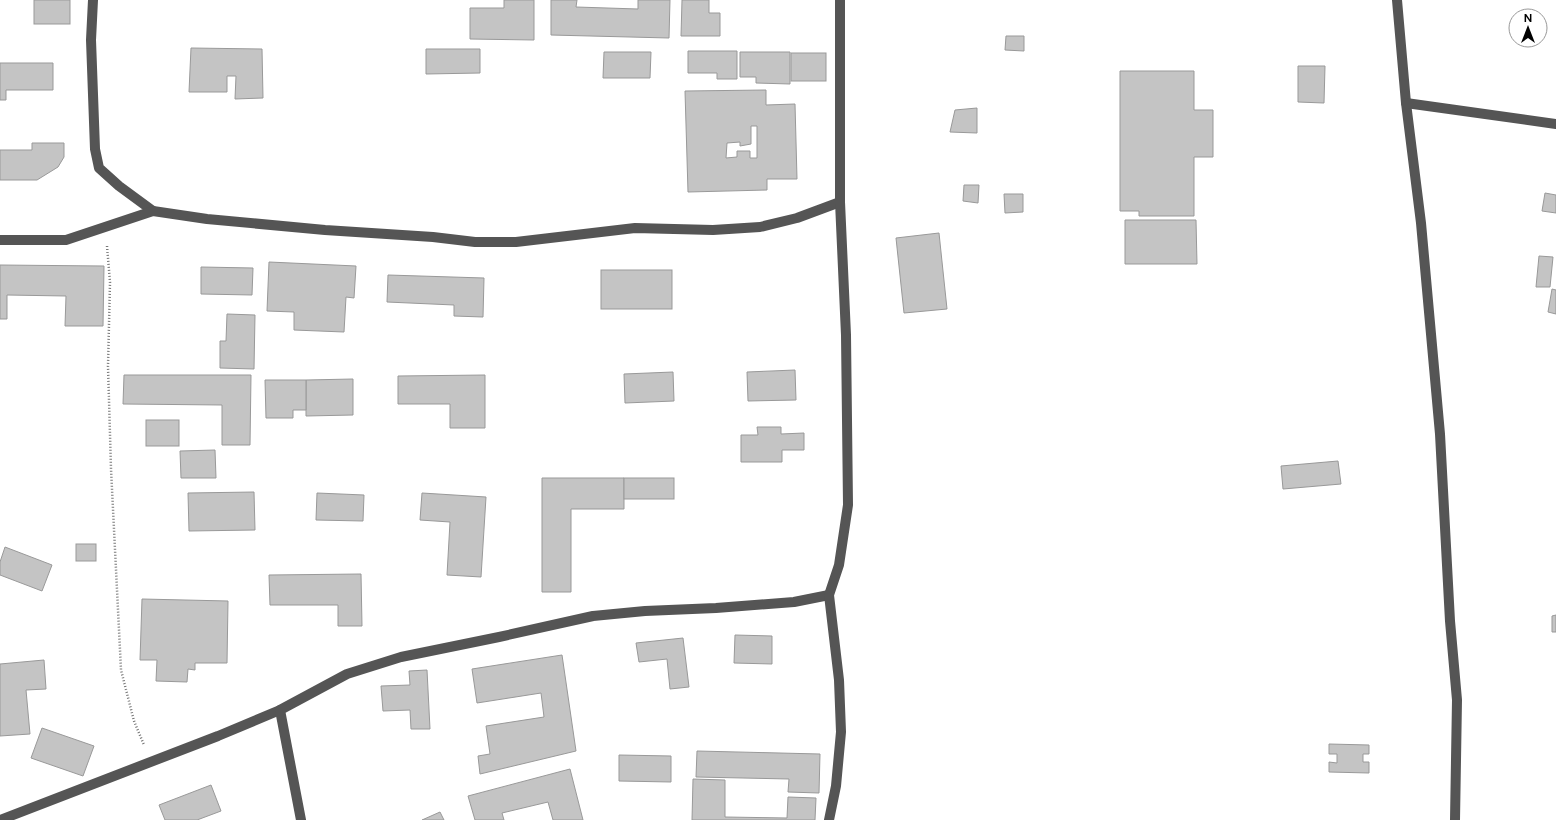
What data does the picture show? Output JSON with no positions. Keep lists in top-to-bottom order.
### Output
{
  "north": "top"
}
